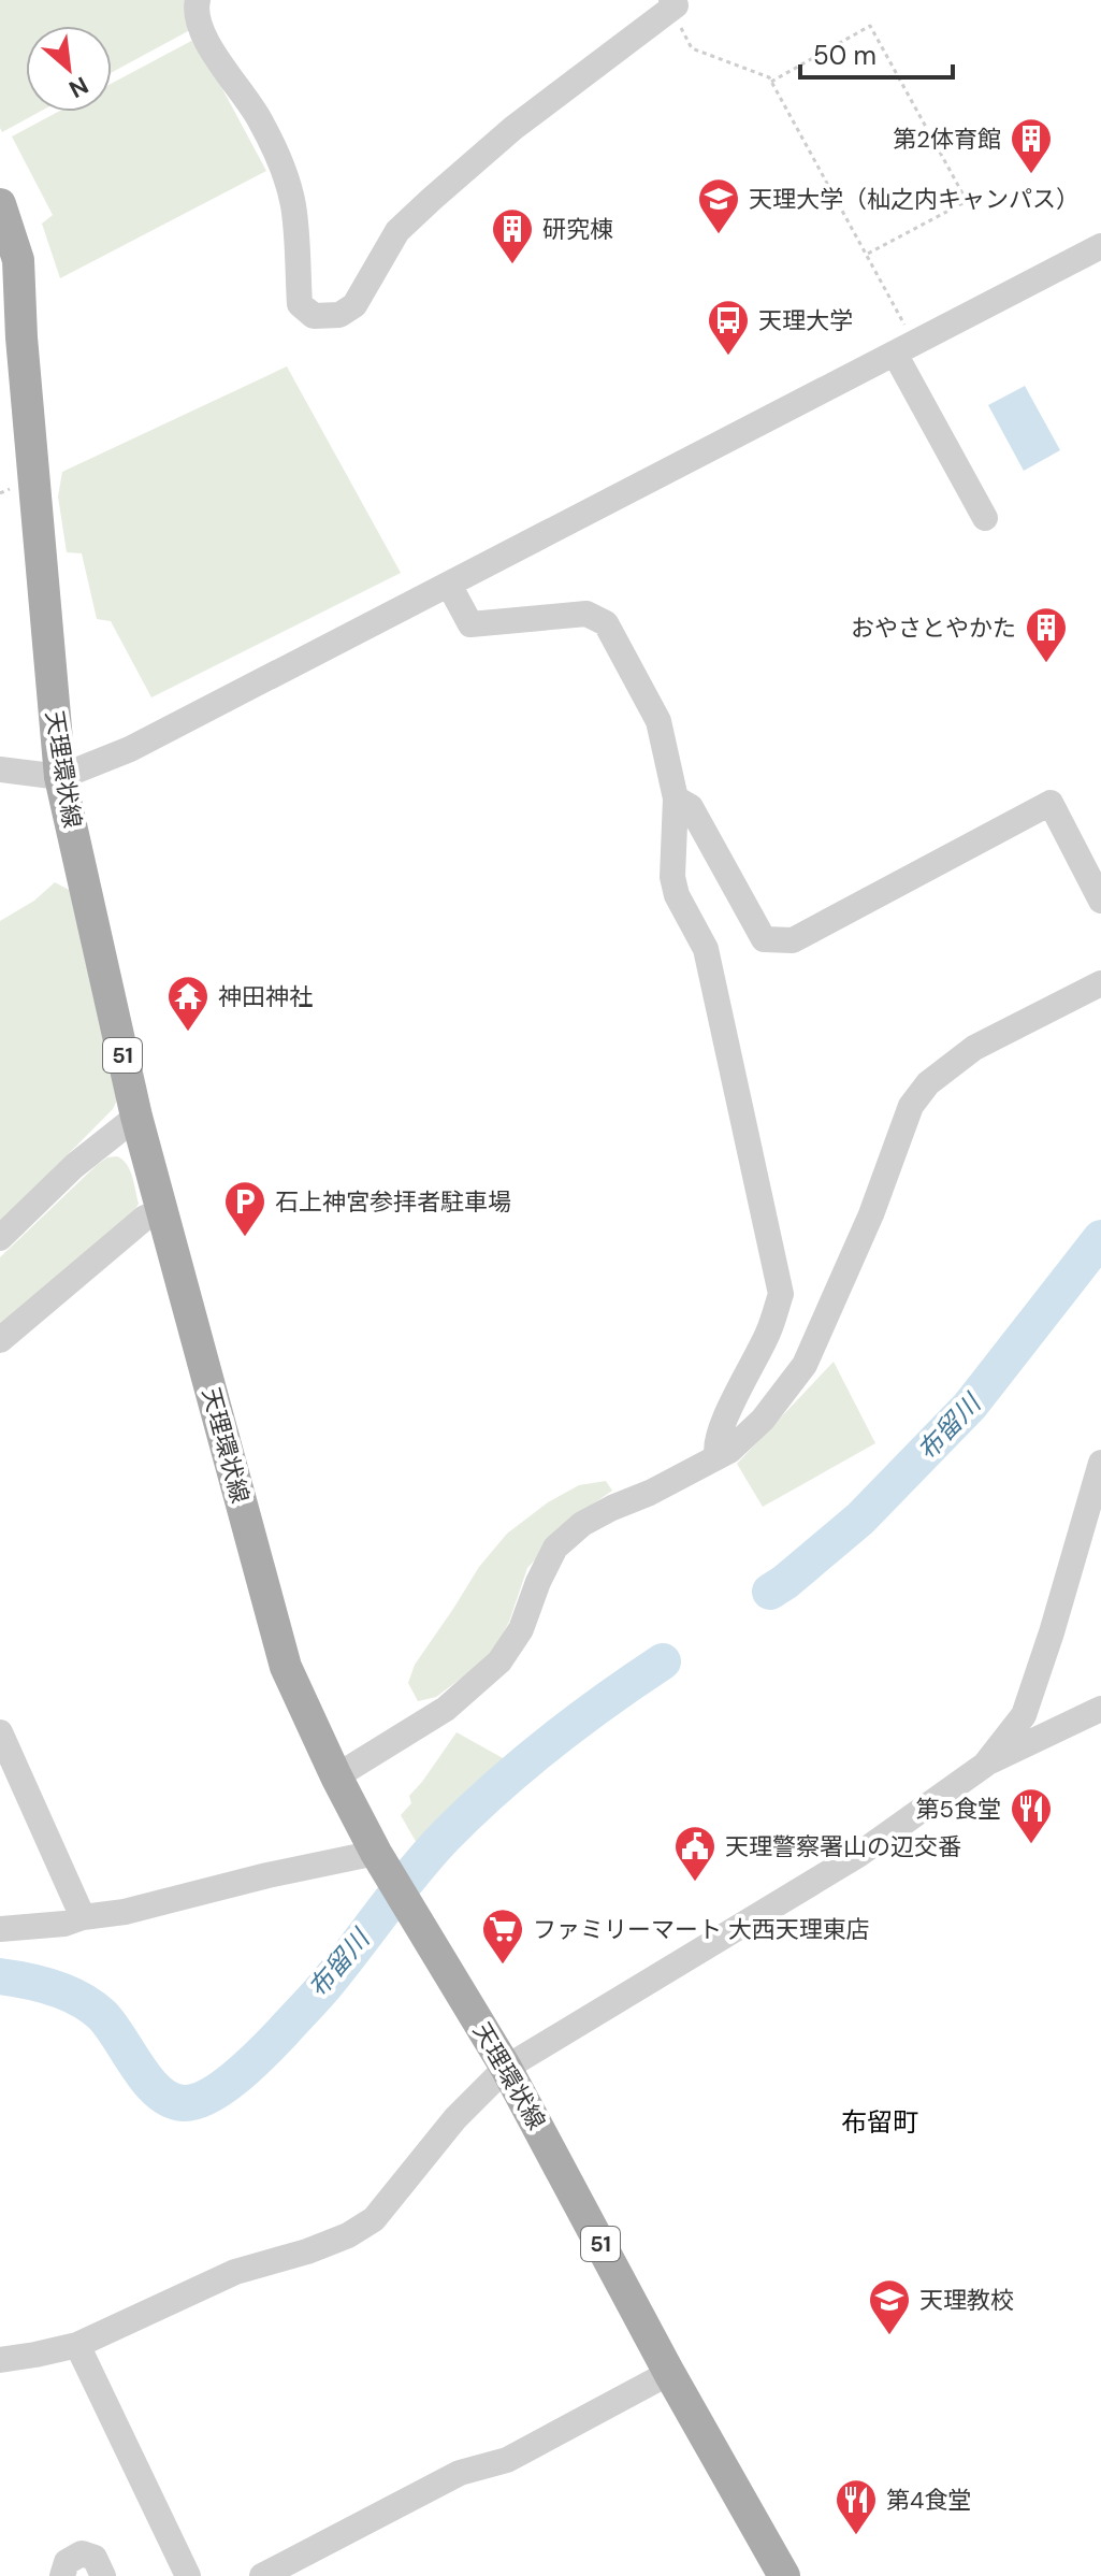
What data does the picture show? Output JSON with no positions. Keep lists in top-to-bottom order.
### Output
{
  "streets": {
    "main road": ["天理環状線", "51"]
  },
  "districts": ["布留町"],
  "water": ["布留川"],
  "places": {
    "building": ["第2体育館", "研究棟", "おやさとやかた"],
    "school or university": ["天理大学（杣之内キャンパス）", "天理教校"],
    "bus stop": ["天理大学"],
    "temple": ["神田神社"],
    "parking": ["石上神宮参拝者駐車場"],
    "restaurant": ["第5食堂", "第4食堂"],
    "public building": ["天理警察署山の辺交番"],
    "supermarket": ["ファミリーマート 大西天理東店"]
  },
  "scale_bar": "50 m",
  "north": "bottom right"
}
